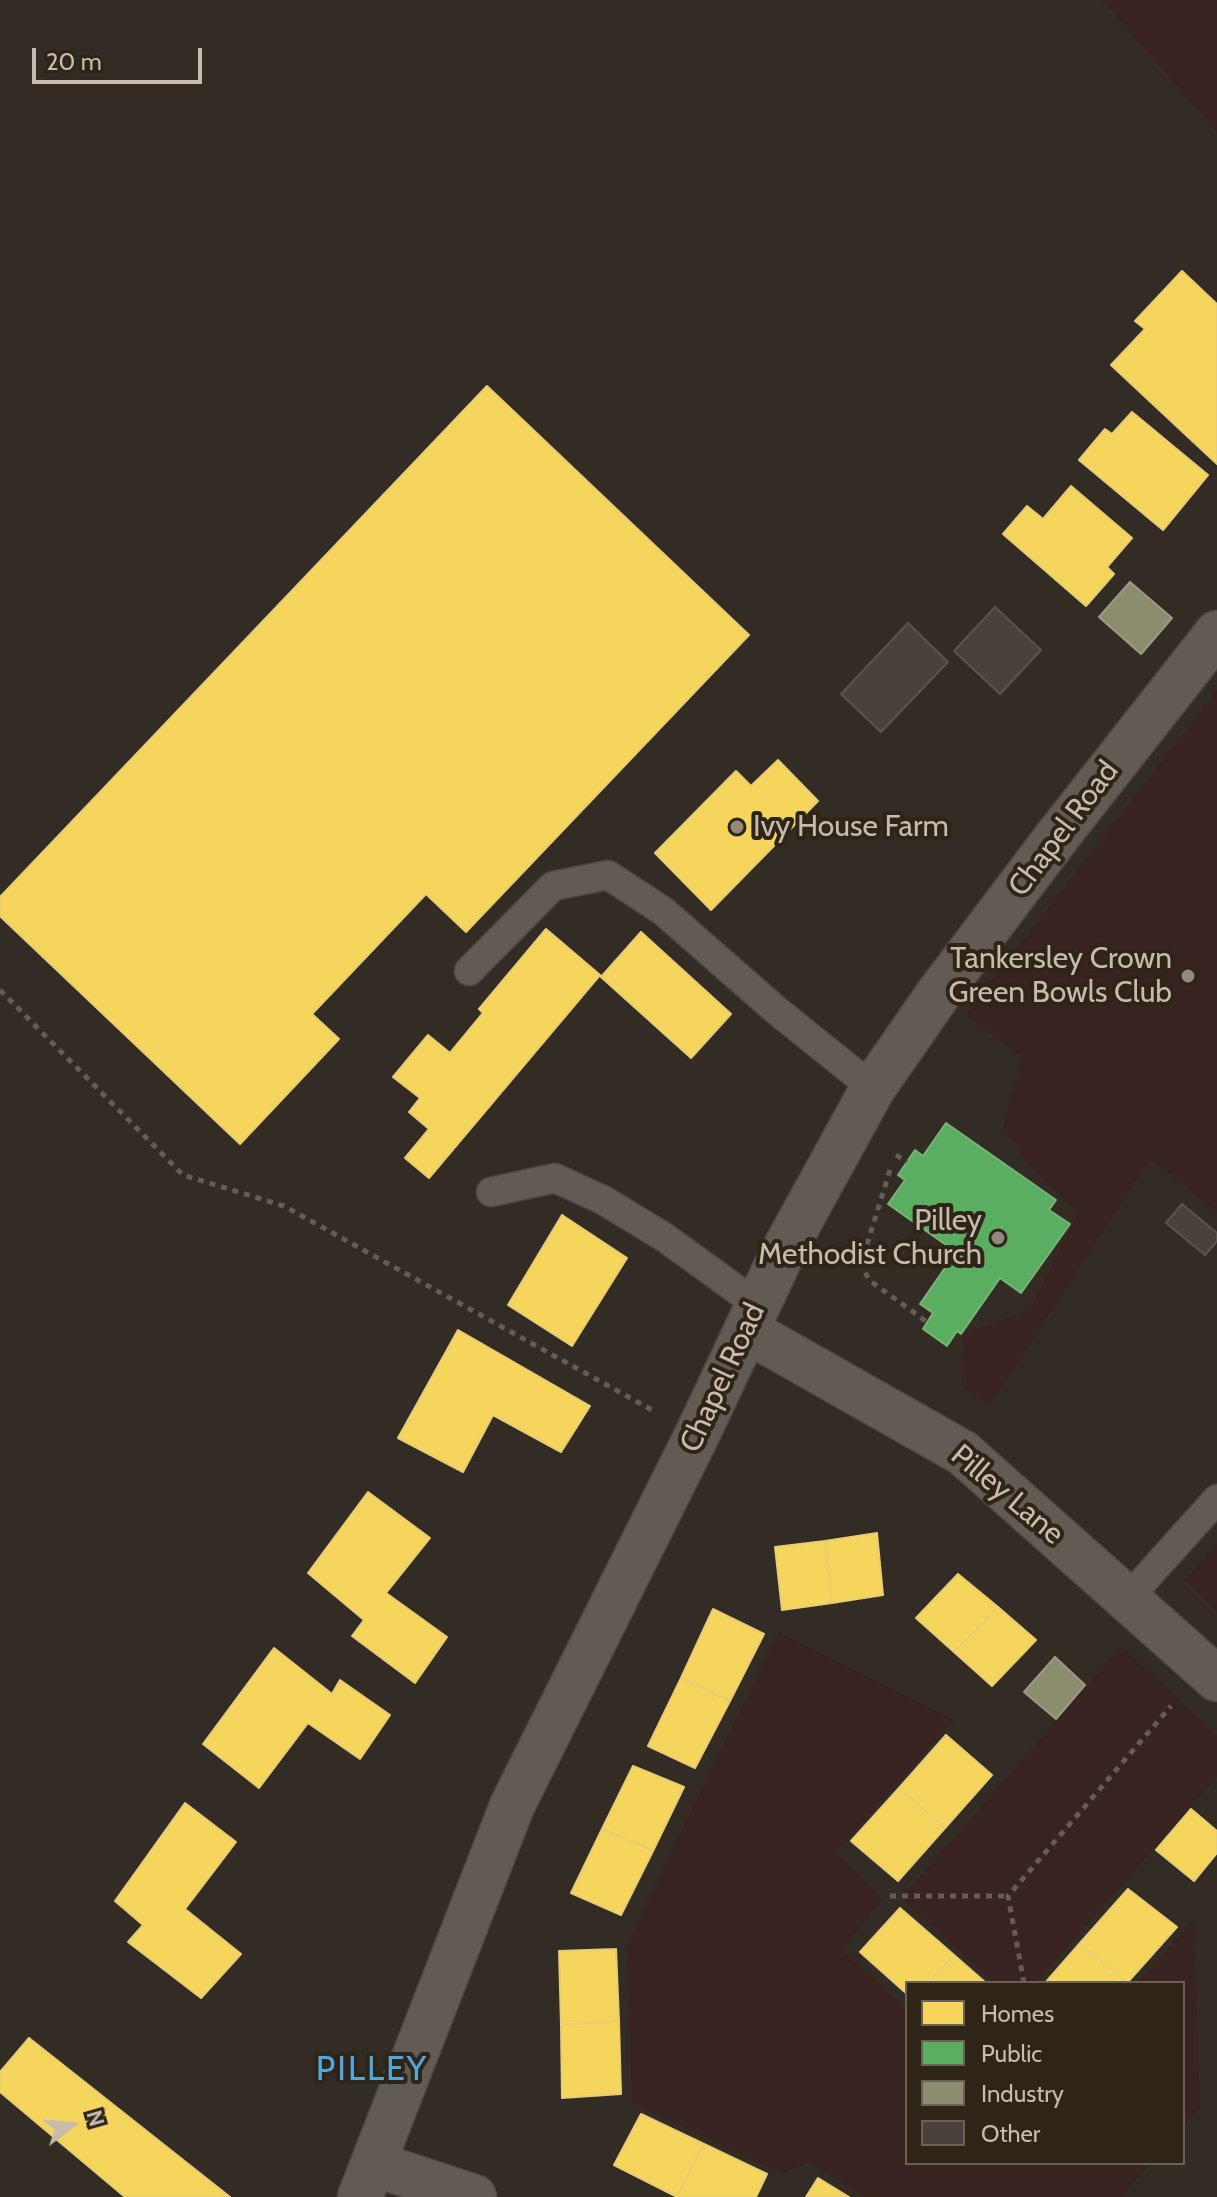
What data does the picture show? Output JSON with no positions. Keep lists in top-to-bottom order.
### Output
{
  "streets": {
    "street": ["Chapel Road", "Pilley Lane"]
  },
  "crossings": [
    ["Chapel Road", "Pilley Lane"]
  ],
  "districts": ["PILLEY"],
  "places": ["Ivy House Farm", "Tankersley Crown Green Bowls Club", "Pilley Methodist Church"],
  "legend": [
    "Homes",
    "Public",
    "Industry",
    "Other"
  ],
  "scale_bar": "20 m",
  "north": "right"
}
